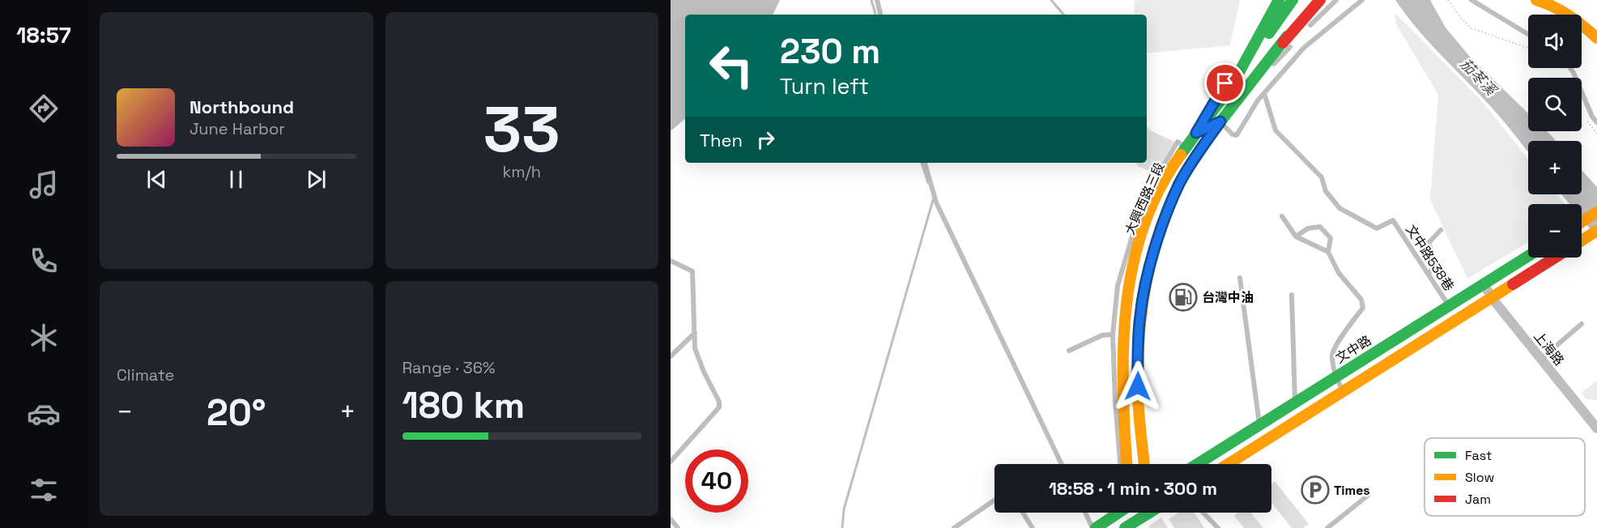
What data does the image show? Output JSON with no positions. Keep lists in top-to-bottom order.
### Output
{
  "streets": {
    "main road": ["大興西路三段", "文中路"],
    "street": ["上海路"],
    "lane": ["文中路538巷"]
  },
  "crossings": [
    ["文中路538巷", "文中路"],
    ["上海路", "文中路"]
  ],
  "water": ["茄苳溪"],
  "places": {
    "fuel station": ["台灣中油"],
    "parking": ["Times"]
  },
  "legend": ["Fast", "Slow", "Jam"],
  "page": {
    "tabs": "18:57",
    "tile": [
      ["33", "km/h"],
      "Climate",
      ["Range · 36%", "180 km"]
    ],
    "map_buttons": ["+", "−"],
    "turn": ["230 m", "Turn left"],
    "song": ["Northbound", "June Harbor"],
    "then": "Then",
    "heat": ["−", "20°", "+"],
    "limit": "40",
    "trip": "18:58 · 1 min · 300 m"
  }
}
